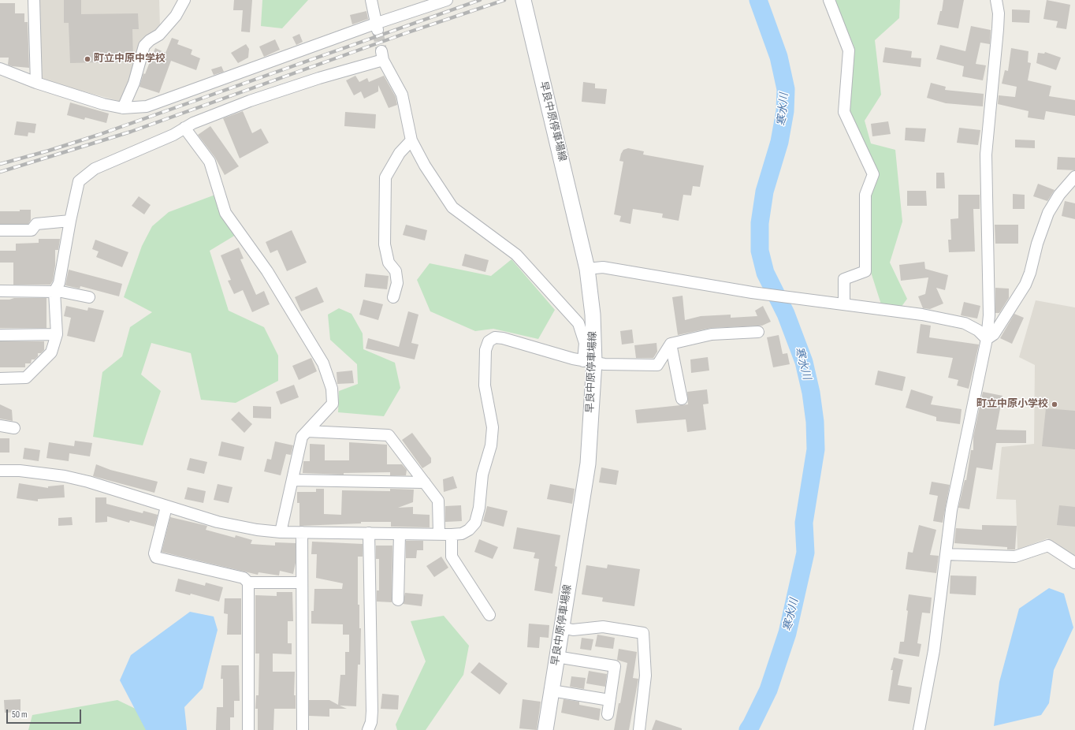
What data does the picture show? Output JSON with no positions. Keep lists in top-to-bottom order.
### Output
{
  "streets": {
    "main road": ["早良中原停車場線"]
  },
  "water": ["寒水川"],
  "places": ["町立中原中学校", "町立中原小学校"],
  "scale_bar": "50 m"
}
